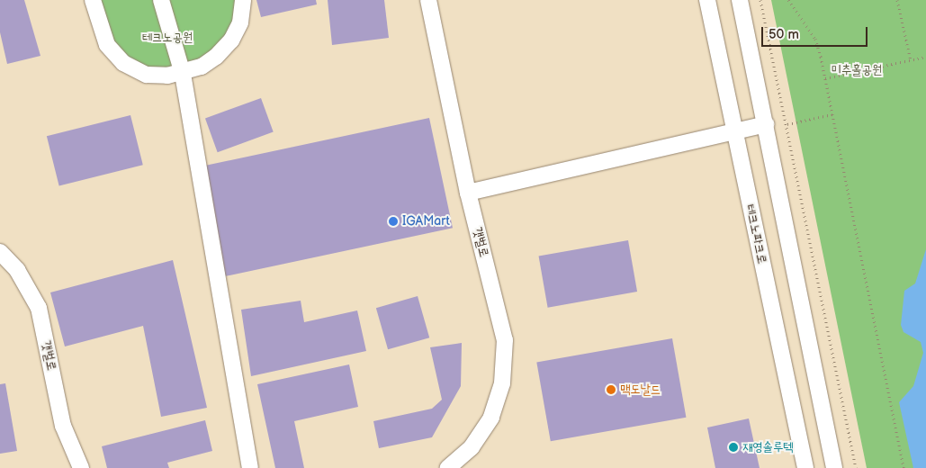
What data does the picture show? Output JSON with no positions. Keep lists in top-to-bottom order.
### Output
{
  "streets": {
    "street": ["테크노파크로", "갯벌로"]
  },
  "parks": ["테크노공원", "미추홀공원"],
  "places": ["IGAMart", "맥도날드", "재영솔루텍"],
  "scale_bar": "50 m"
}
